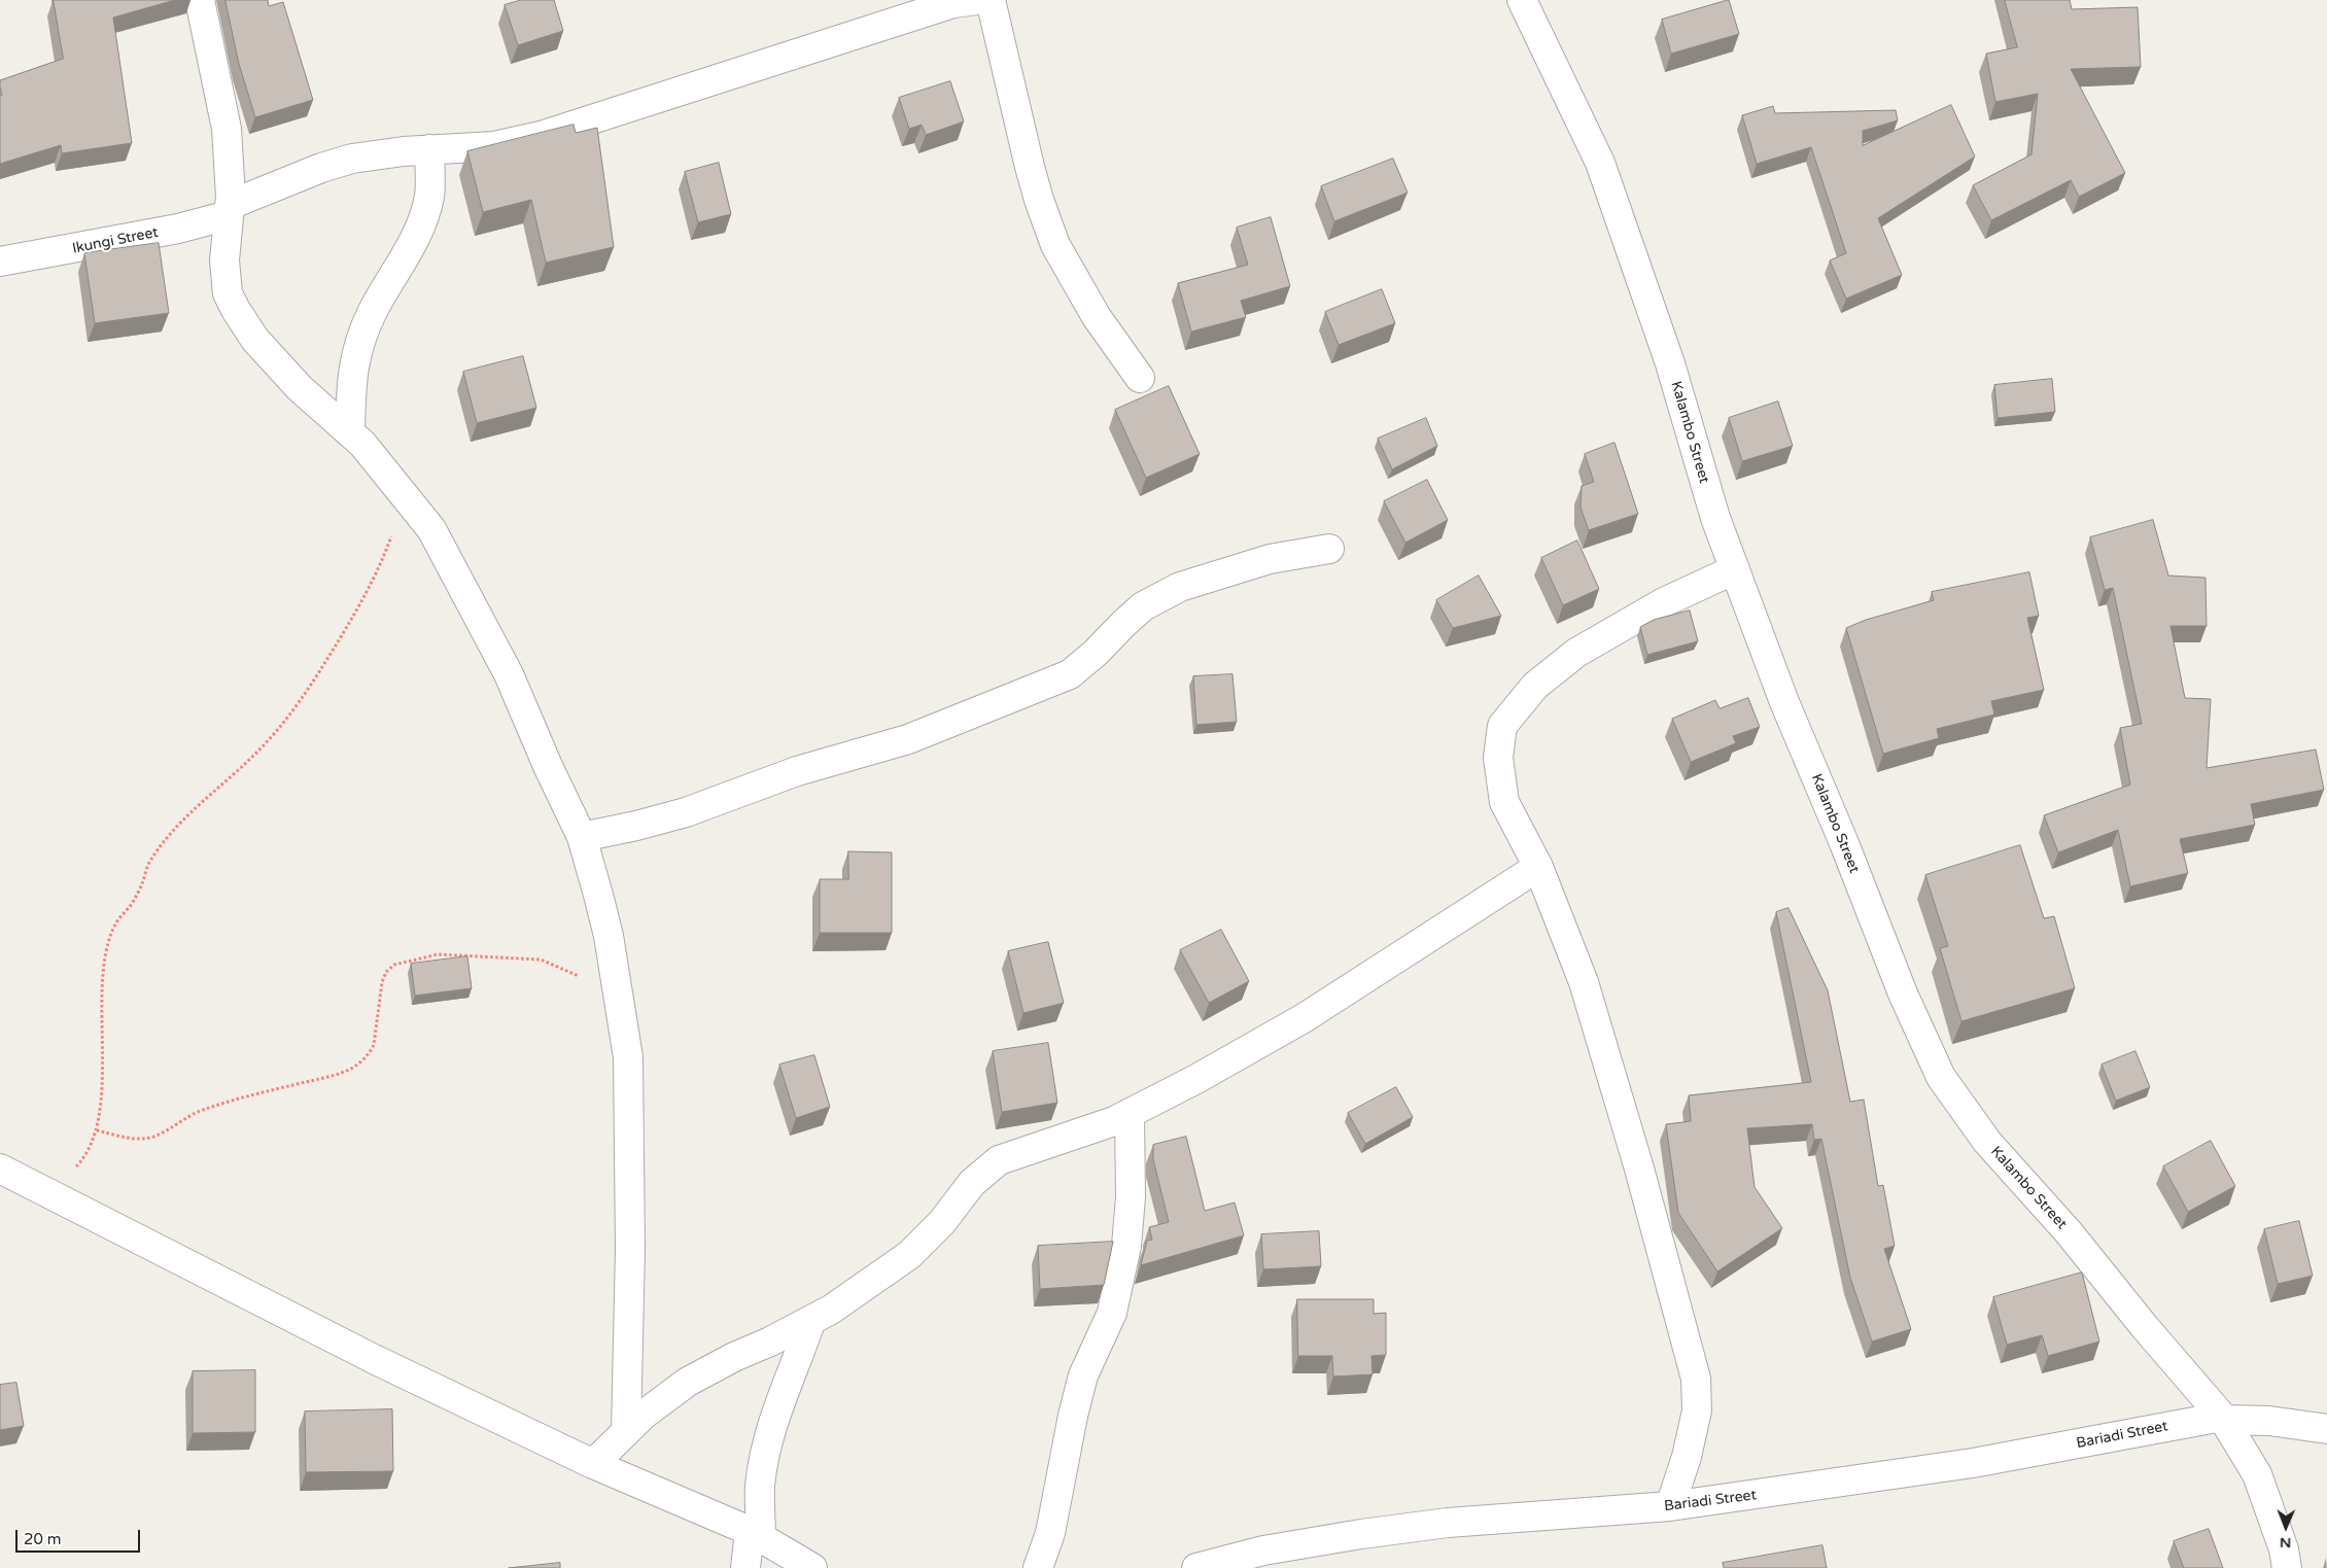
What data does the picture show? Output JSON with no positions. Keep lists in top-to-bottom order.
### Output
{
  "streets": {
    "street": ["Ikungi Street", "Kalambo Street", "Bariadi Street"]
  },
  "crossings": [
    ["Kalambo Street", "Bariadi Street"]
  ],
  "scale_bar": "20 m",
  "north": "bottom"
}
